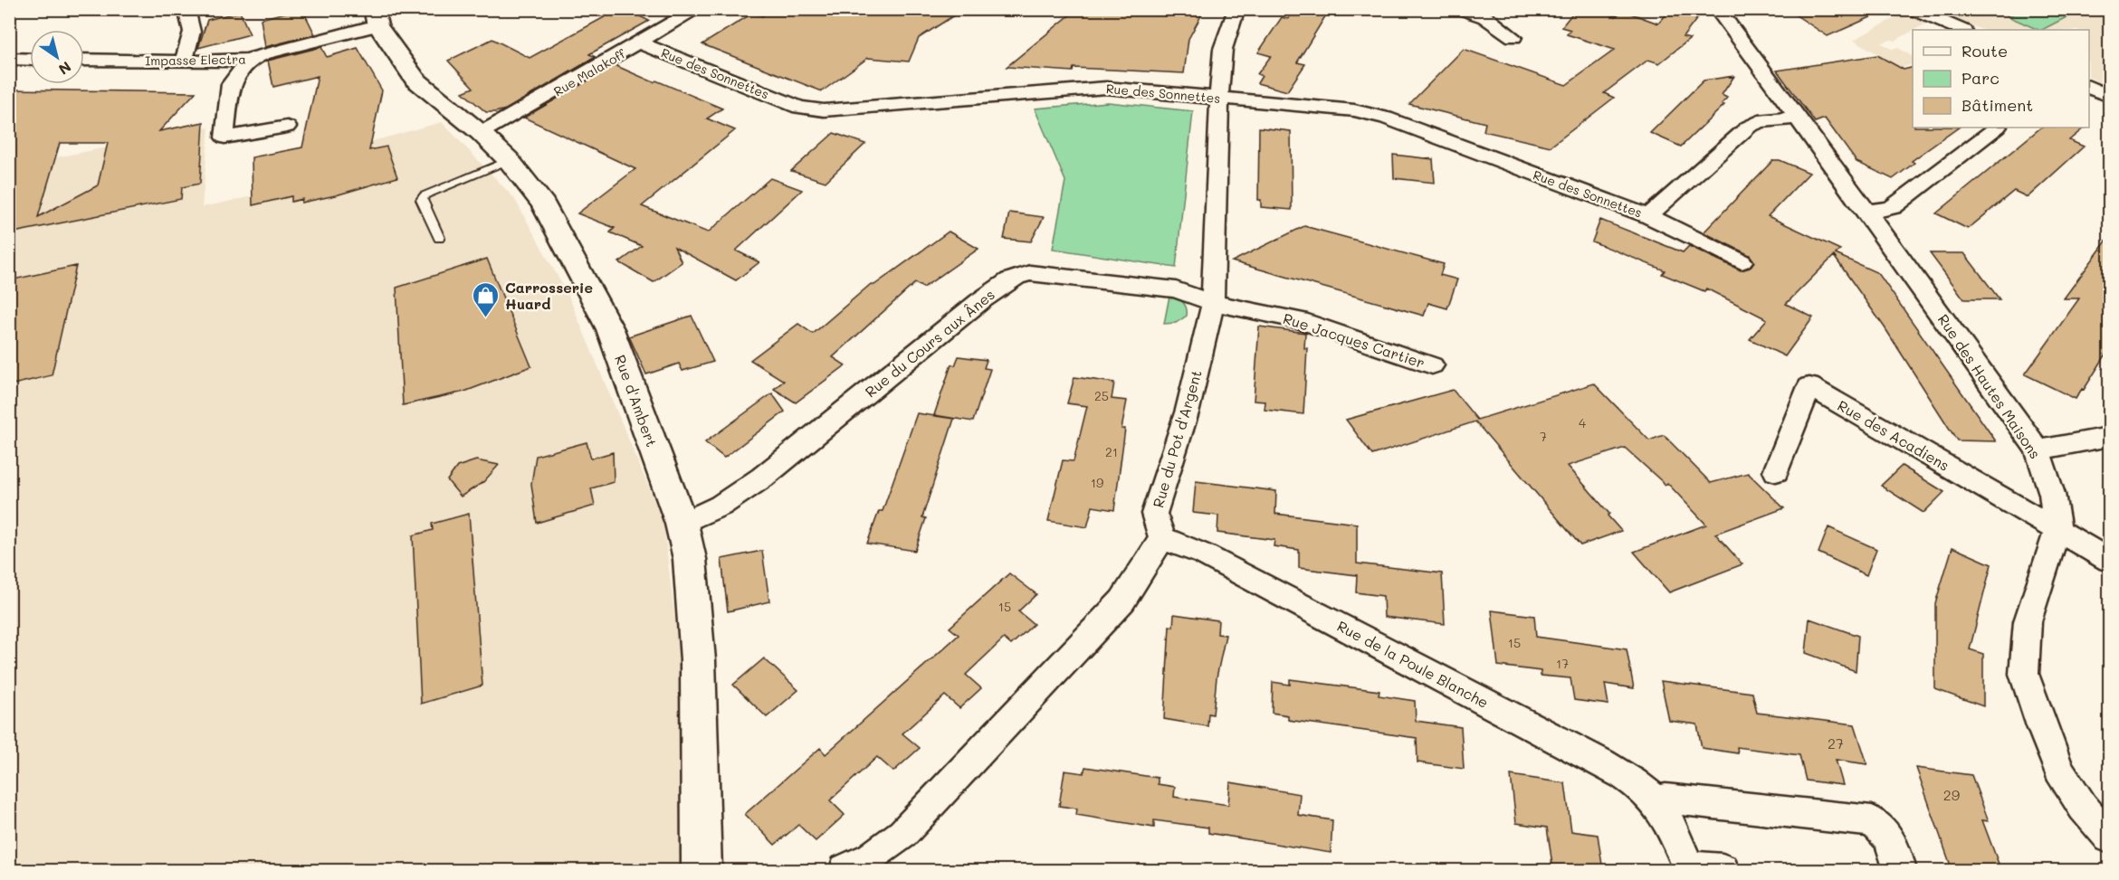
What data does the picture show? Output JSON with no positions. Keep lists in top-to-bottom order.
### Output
{
  "streets": {
    "street": [
      "Impasse Electra",
      "Rue Malakoff",
      "Rue des Sonnettes",
      "Rue Jacques Cartier",
      "Rue du Cours aux Ânes",
      "Rue des Hautes Maisons",
      "Rue d'Ambert",
      "Rue des Acadiens",
      "Rue du Pot d'Argent",
      "Rue de la Poule Blanche"
    ]
  },
  "crossings": [
    ["Impasse Electra", "Rue d'Ambert"],
    ["Rue Malakoff", "Rue des Sonnettes"],
    ["Rue Malakoff", "Rue d'Ambert"],
    ["Rue des Sonnettes", "Rue des Hautes Maisons"],
    ["Rue des Sonnettes", "Rue du Pot d'Argent"],
    ["Rue Jacques Cartier", "Rue du Cours aux Ânes"],
    ["Rue Jacques Cartier", "Rue du Pot d'Argent"],
    ["Rue du Cours aux Ânes", "Rue d'Ambert"],
    ["Rue du Cours aux Ânes", "Rue du Pot d'Argent"],
    ["Rue des Hautes Maisons", "Rue des Acadiens"],
    ["Rue du Pot d'Argent", "Rue de la Poule Blanche"]
  ],
  "places": {
    "shop": ["Carrosserie Huard"]
  },
  "house_numbers": [
    "25",
    "4",
    "7",
    "21",
    "19",
    "15",
    "15",
    "17",
    "27",
    "29"
  ],
  "legend": ["Route", "Parc", "Bâtiment"],
  "north": "bottom right"
}
